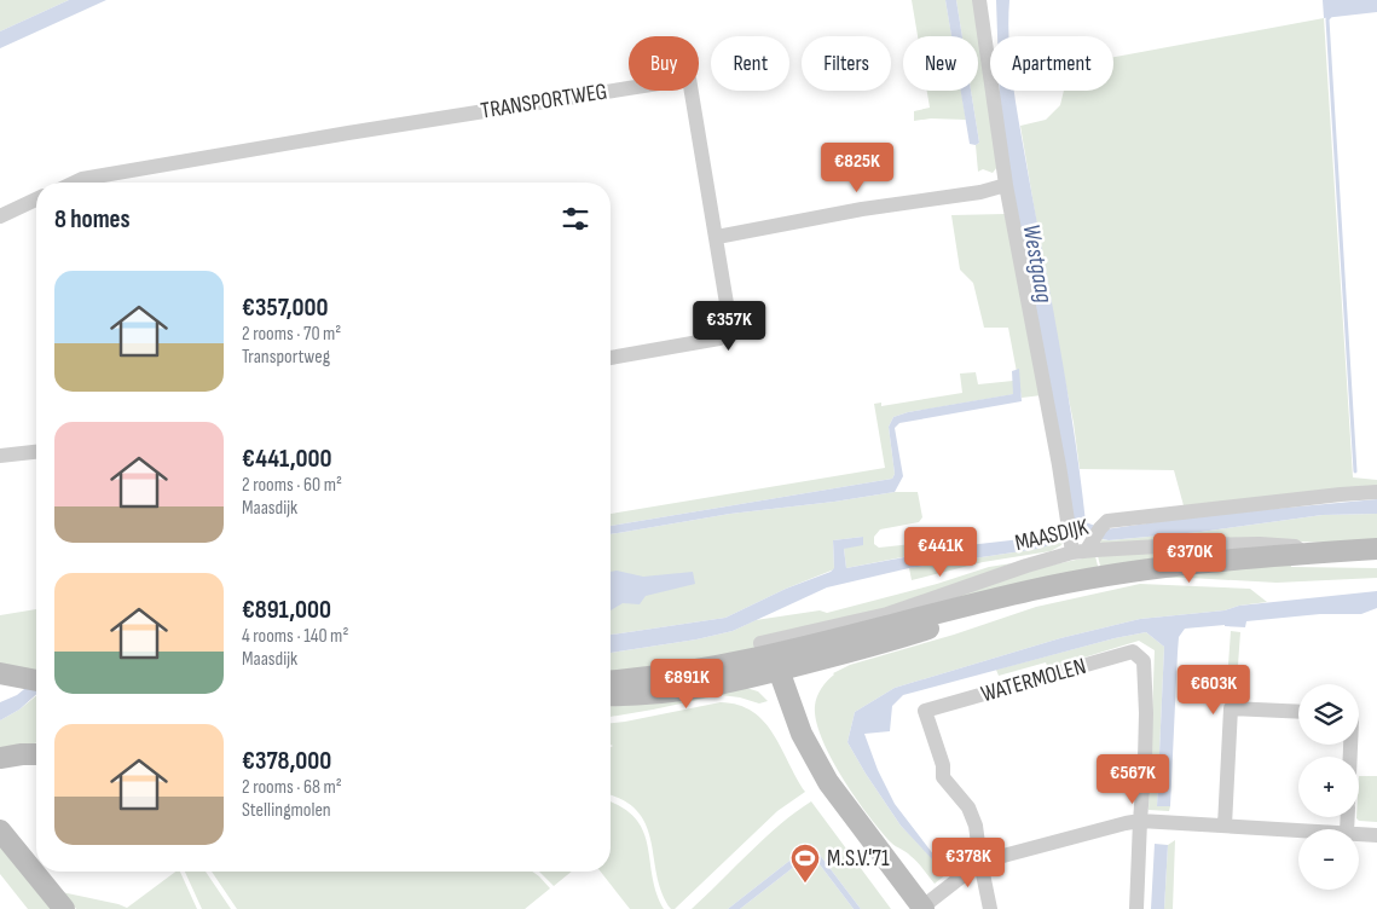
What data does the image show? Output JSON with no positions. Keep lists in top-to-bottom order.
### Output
{
  "streets": {
    "main road": ["MAASDIJK"],
    "street": ["TRANSPORTWEG", "WATERMOLEN"]
  },
  "water": ["Westgaag"],
  "places": {
    "sports": ["M.S.V.'71"]
  },
  "page": {
    "chip": [
      "Buy",
      "Rent",
      "Filters",
      "New",
      "Apartment"
    ],
    "price": [
      "€825K",
      "€357K",
      "€441K",
      "€370K",
      "€891K",
      "€603K",
      "€567K",
      "€378K"
    ],
    "heading": "8 homes",
    "list": [
      {
        "name": "€357,000",
        "note": "2 rooms · 70 m² · Transportweg"
      },
      {
        "name": "€441,000",
        "note": "2 rooms · 60 m² · Maasdijk"
      },
      {
        "name": "€891,000",
        "note": "4 rooms · 140 m² · Maasdijk"
      },
      {
        "name": "€378,000",
        "note": "2 rooms · 68 m² · Stellingmolen"
      }
    ],
    "map_buttons": ["+", "−"]
  }
}
